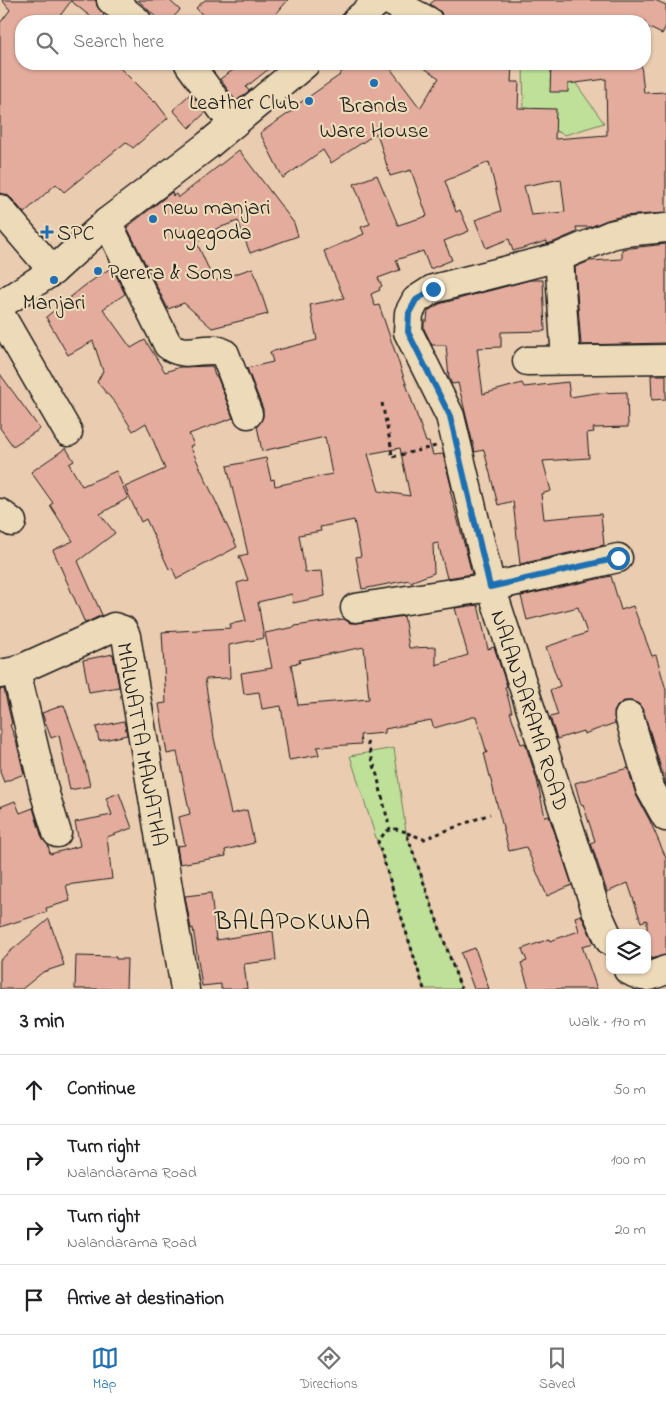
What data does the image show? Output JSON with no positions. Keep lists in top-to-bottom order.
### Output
{
  "streets": {
    "street": ["NALANDARAMA ROAD", "MALWATTA MAWATHA"]
  },
  "districts": ["BALAPOKUNA"],
  "places": {
    "other": [
      "Brands Ware House",
      "Leather Club",
      "new manjari nugegoda",
      "Perera & Sons",
      "Manjari"
    ],
    "health": ["SPC"]
  },
  "page": {
    "search": "Search here",
    "heading": ["3 min", "Walk · 170 m"],
    "list": [
      ["Continue", "50 m"],
      ["Turn right", "Nalandarama Road", "100 m"],
      ["Turn right", "Nalandarama Road", "20 m"],
      "Arrive at destination"
    ],
    "nav": ["Map", "Directions", "Saved"]
  }
}
